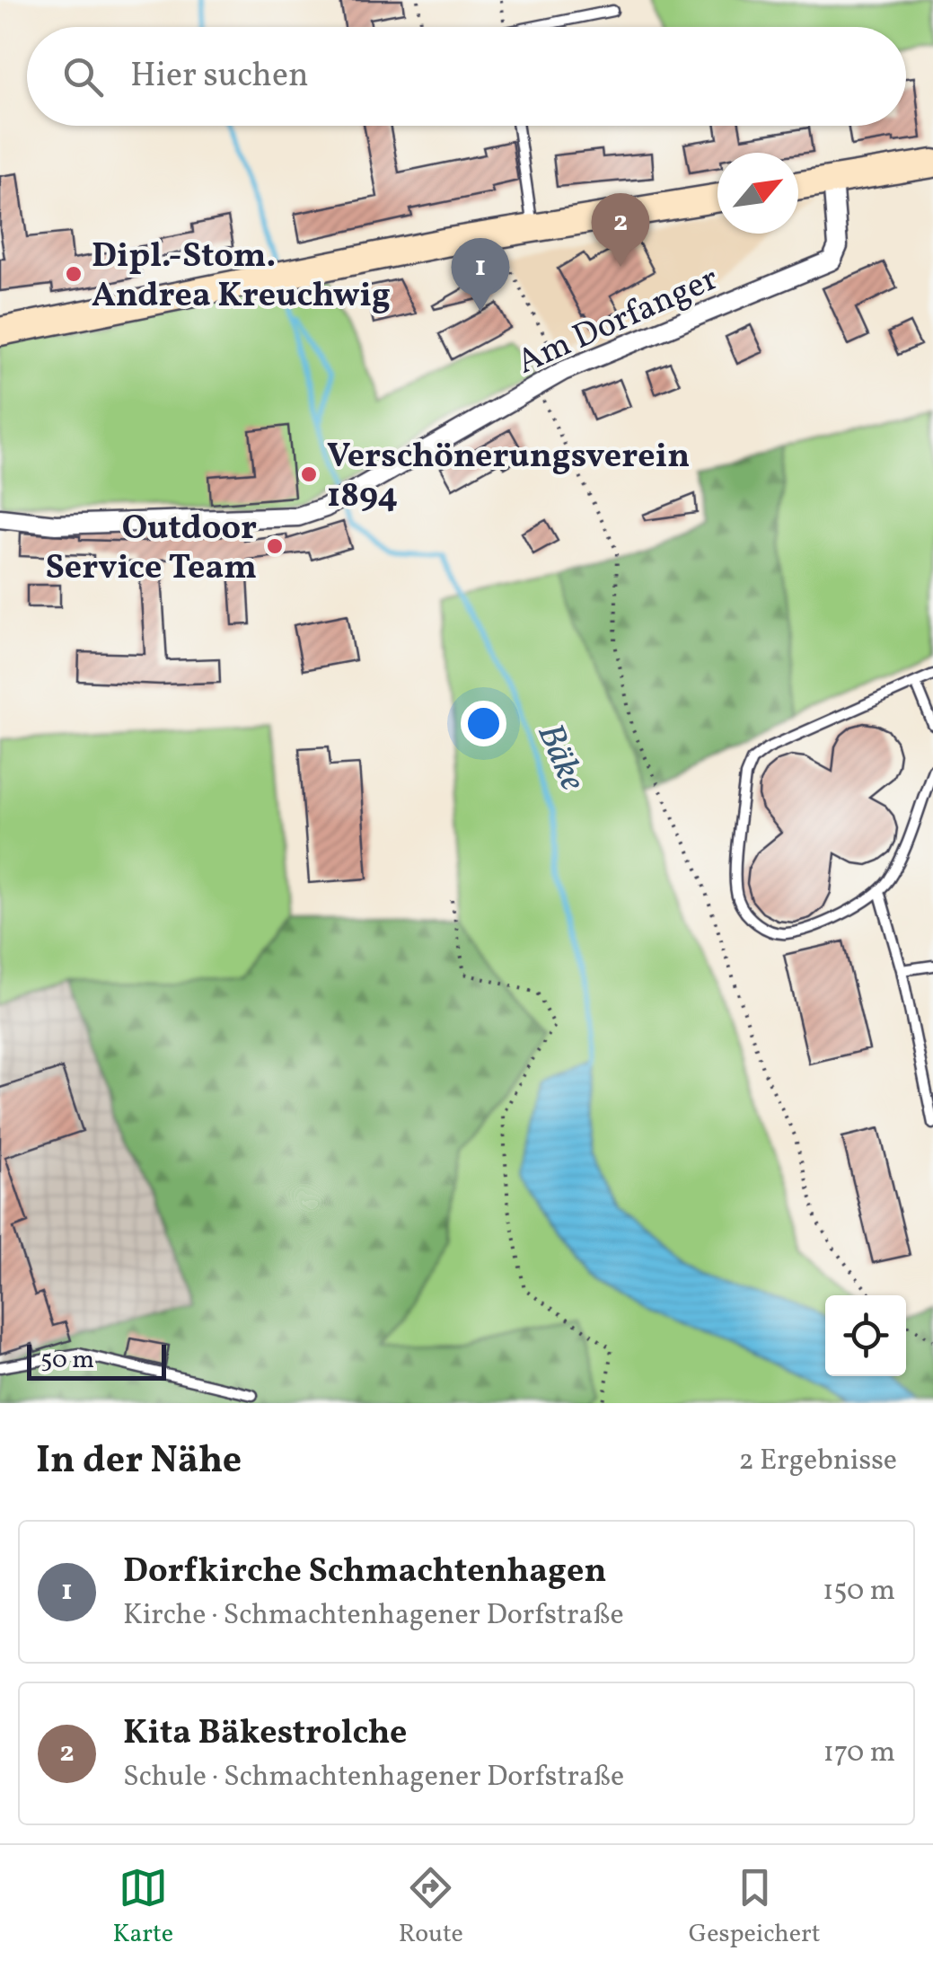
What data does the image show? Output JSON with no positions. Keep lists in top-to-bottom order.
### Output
{
  "streets": {
    "street": ["Am Dorfanger"]
  },
  "water": ["Bäke"],
  "places": ["Dipl.-Stom. Andrea Kreuchwig", "Verschönerungsverein 1894", "Outdoor Service Team"],
  "scale_bar": "50 m",
  "north": "top right",
  "page": {
    "search": "Hier suchen",
    "pins": ["2", "1"],
    "scale": "50 m",
    "heading": ["In der Nähe", "2 Ergebnisse"],
    "list": [
      {
        "mark": "1",
        "name": "Dorfkirche Schmachtenhagen",
        "note": "Kirche · Schmachtenhagener Dorfstraße",
        "value": "150 m"
      },
      {
        "mark": "2",
        "name": "Kita Bäkestrolche",
        "note": "Schule · Schmachtenhagener Dorfstraße",
        "value": "170 m"
      }
    ],
    "nav": ["Karte", "Route", "Gespeichert"]
  }
}
